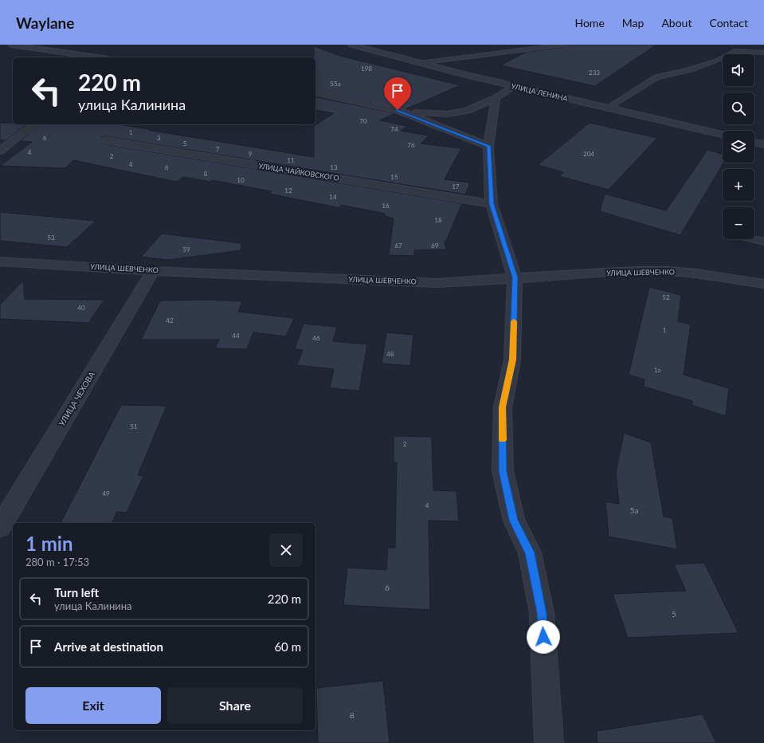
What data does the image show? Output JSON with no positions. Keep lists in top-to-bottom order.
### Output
{
  "streets": {
    "street": [
      "УЛИЦА ЛЕНИНА",
      "УЛИЦА ЧАЙКОВСКОГО",
      "УЛИЦА ШЕВЧЕНКО",
      "УЛИЦА ЧЕХОВА"
    ]
  },
  "crossings": [
    ["УЛИЦА ШЕВЧЕНКО", "УЛИЦА ЧЕХОВА"]
  ],
  "house_numbers": [
    "198",
    "233",
    "55а",
    "70",
    "74",
    "1",
    "6",
    "3",
    "5",
    "76",
    "7",
    "4",
    "9",
    "204",
    "2",
    "11",
    "4",
    "6",
    "13",
    "8",
    "15",
    "10",
    "17",
    "12",
    "14",
    "16",
    "18",
    "53",
    "67",
    "69",
    "59",
    "52",
    "40",
    "42",
    "1",
    "44",
    "46",
    "48",
    "1а",
    "51",
    "2",
    "49",
    "4",
    "5а",
    "6",
    "5",
    "8"
  ],
  "page": {
    "header": "Waylane",
    "nav": [
      "Home",
      "Map",
      "About",
      "Contact"
    ],
    "map_buttons": ["+", "−"],
    "turn": ["220 m", "улица Калинина"],
    "heading": ["1 min", "280 m · 17:53"],
    "list": [
      {
        "name": "Turn left",
        "note": "улица Калинина",
        "value": "220 m"
      },
      {
        "name": "Arrive at destination",
        "value": "60 m"
      }
    ],
    "buttons": ["Exit", "Share"]
  }
}
